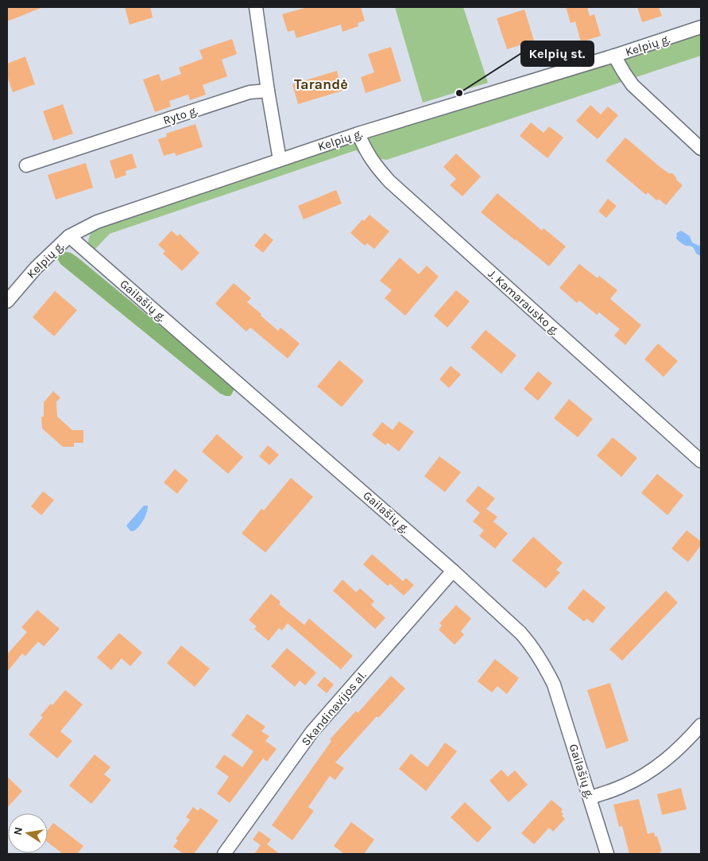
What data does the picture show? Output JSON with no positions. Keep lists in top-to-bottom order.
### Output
{
  "streets": {
    "street": [
      "Kelpių g.",
      "Ryto g.",
      "Gailašių g.",
      "J. Kamarausko g.",
      "Skandinavijos al."
    ]
  },
  "crossings": [
    ["Kelpių g.", "Gailašių g."],
    ["Kelpių g.", "J. Kamarausko g."],
    ["Gailašių g.", "Skandinavijos al."]
  ],
  "districts": ["Tarandė"],
  "places": ["Kelpių st."],
  "north": "left"
}
